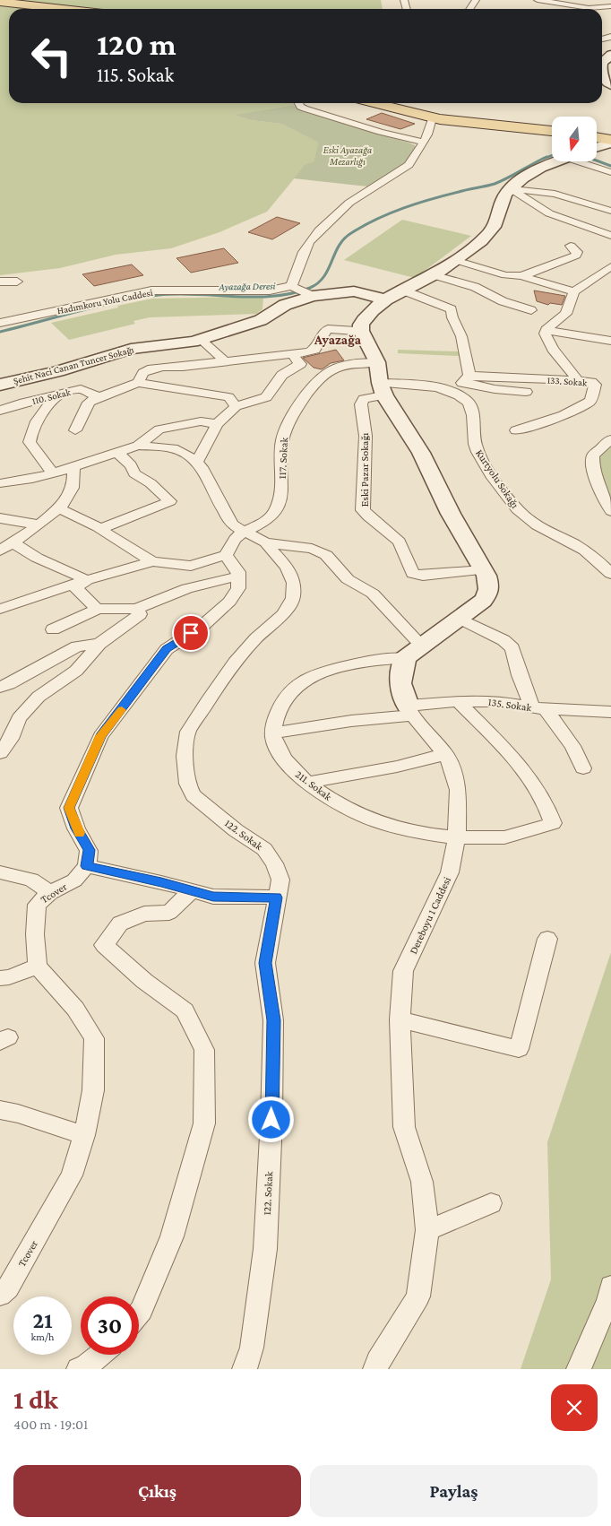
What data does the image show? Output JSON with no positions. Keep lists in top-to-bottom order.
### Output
{
  "streets": {
    "street": [
      "Hadımkoru Yolu Caddesi",
      "Şehit Naci Canan Tuncer Sokağı",
      "133. Sokak",
      "110. Sokak",
      "117. Sokak",
      "Eski Pazar Sokağı",
      "Kurtyolu Sokağı",
      "135. Sokak",
      "211. Sokak",
      "122. Sokak",
      "Tcover",
      "Dereboyu 1 Caddesi"
    ]
  },
  "crossings": [
    ["Şehit Naci Canan Tuncer Sokağı", "133. Sokak"],
    ["Şehit Naci Canan Tuncer Sokağı", "117. Sokak"],
    ["Şehit Naci Canan Tuncer Sokağı", "Eski Pazar Sokağı"],
    ["Şehit Naci Canan Tuncer Sokağı", "Kurtyolu Sokağı"],
    ["133. Sokak", "117. Sokak"],
    ["133. Sokak", "Eski Pazar Sokağı"],
    ["133. Sokak", "Kurtyolu Sokağı"],
    ["117. Sokak", "Eski Pazar Sokağı"],
    ["117. Sokak", "Kurtyolu Sokağı"],
    ["Eski Pazar Sokağı", "Kurtyolu Sokağı"],
    ["135. Sokak", "211. Sokak"],
    ["135. Sokak", "Dereboyu 1 Caddesi"],
    ["211. Sokak", "Dereboyu 1 Caddesi"]
  ],
  "districts": ["Ayazağa"],
  "water": ["Ayazağa Deresi"],
  "parks": ["Eski Ayazağa Mezarlığı"],
  "north": "bottom",
  "page": {
    "turn": ["120 m", "115. Sokak"],
    "speed": "21 km/h",
    "limit": "30",
    "heading": ["1 dk", "400 m · 19:01"],
    "buttons": ["Çıkış", "Paylaş"]
  }
}
